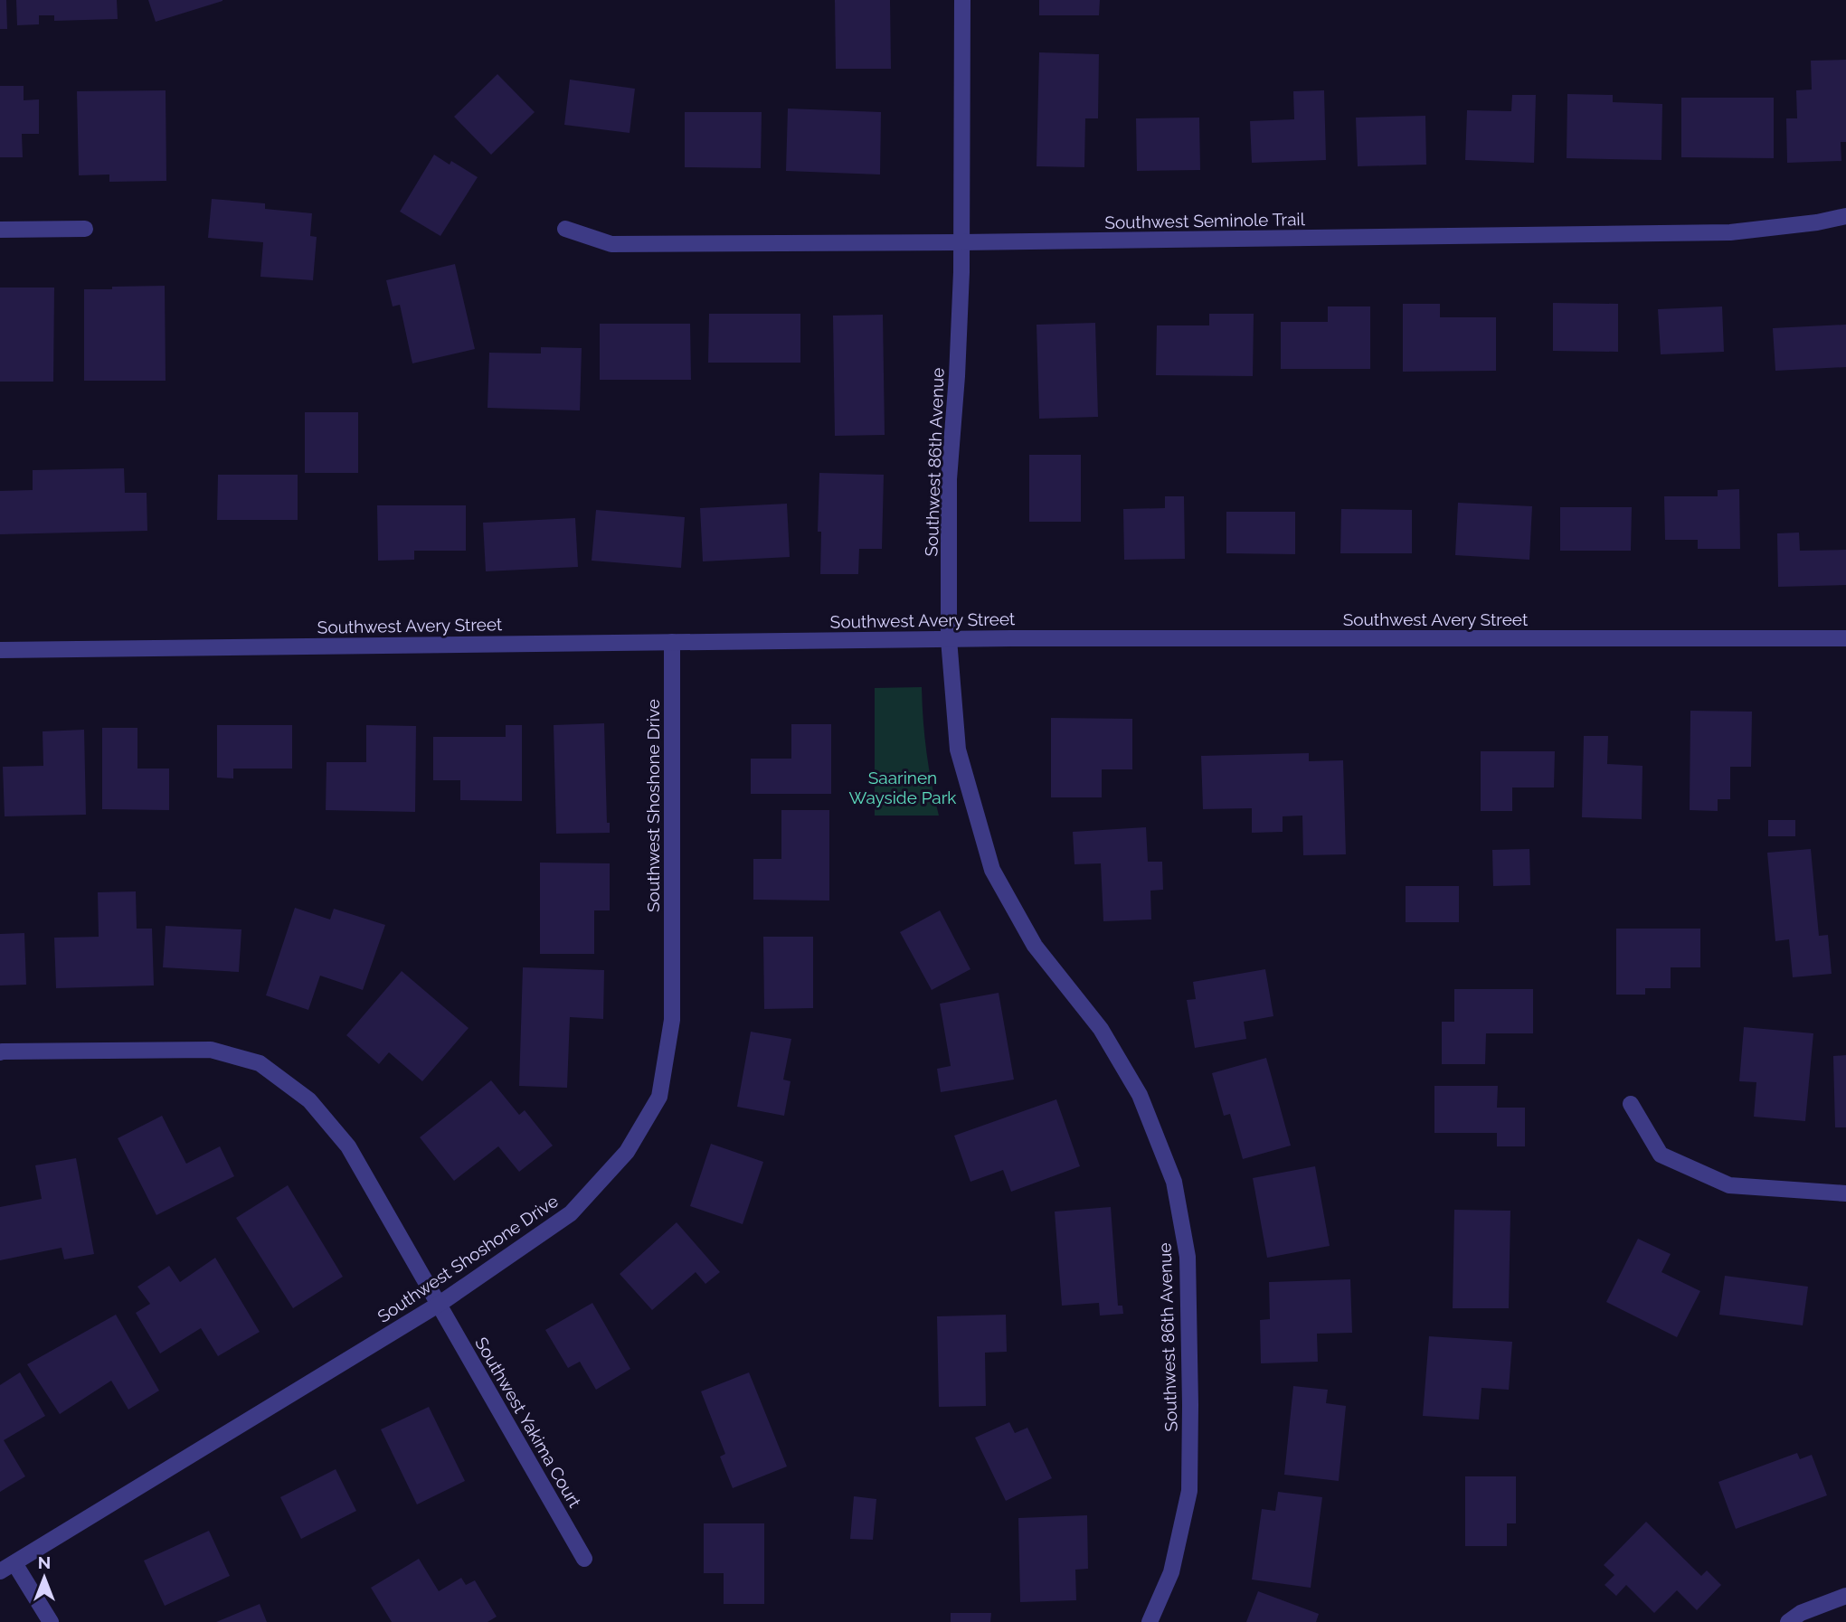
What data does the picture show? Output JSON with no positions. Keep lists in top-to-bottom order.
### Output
{
  "streets": {
    "street": [
      "Southwest Seminole Trail",
      "Southwest 86th Avenue",
      "Southwest Avery Street",
      "Southwest Shoshone Drive",
      "Southwest Yakima Court"
    ]
  },
  "crossings": [
    ["Southwest Seminole Trail", "Southwest 86th Avenue"],
    ["Southwest 86th Avenue", "Southwest Avery Street"],
    ["Southwest Avery Street", "Southwest Shoshone Drive"],
    ["Southwest Shoshone Drive", "Southwest Yakima Court"]
  ],
  "parks": ["Saarinen Wayside Park"],
  "north": "top"
}
